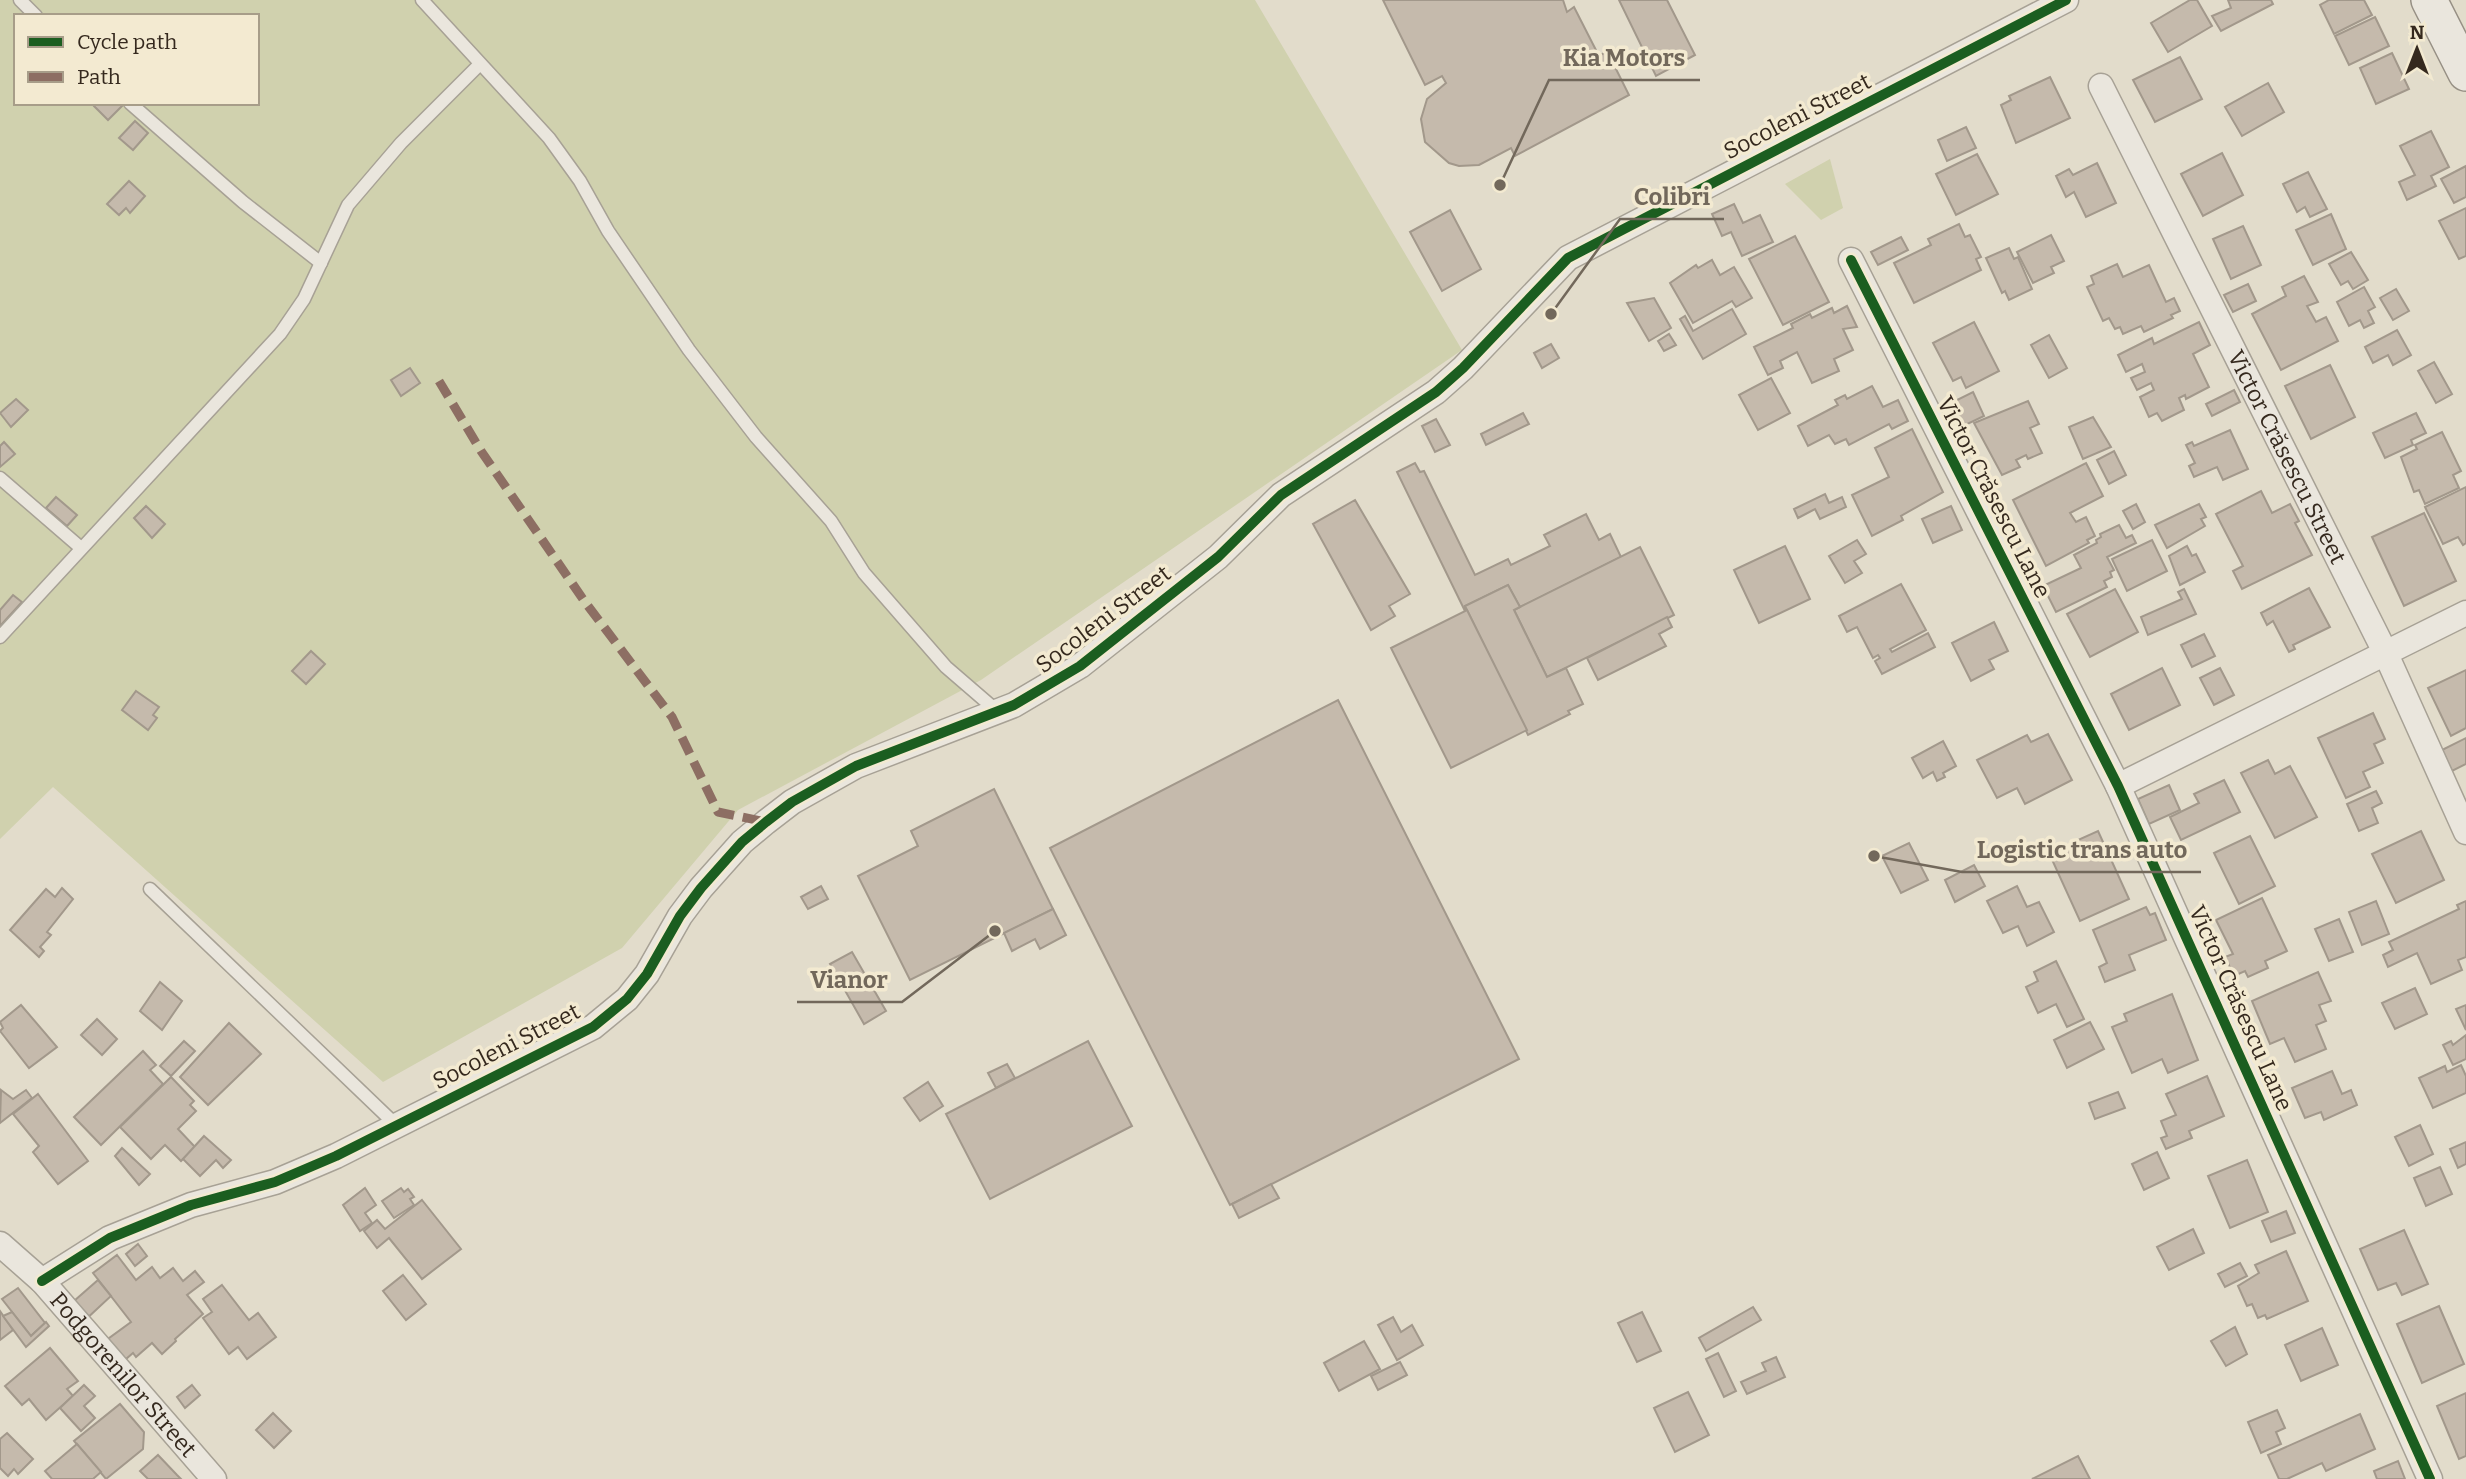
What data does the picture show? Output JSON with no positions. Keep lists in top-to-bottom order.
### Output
{
  "streets": {
    "street": [
      "Socoleni Street",
      "Victor Crăsescu Street",
      "Victor Crăsescu Lane",
      "Podgorenilor Street"
    ]
  },
  "crossings": [
    ["Socoleni Street", "Podgorenilor Street"]
  ],
  "places": [
    "Kia Motors",
    "Colibri",
    "Logistic trans auto",
    "Vianor"
  ],
  "legend": ["Cycle path", "Path"],
  "north": "top"
}
